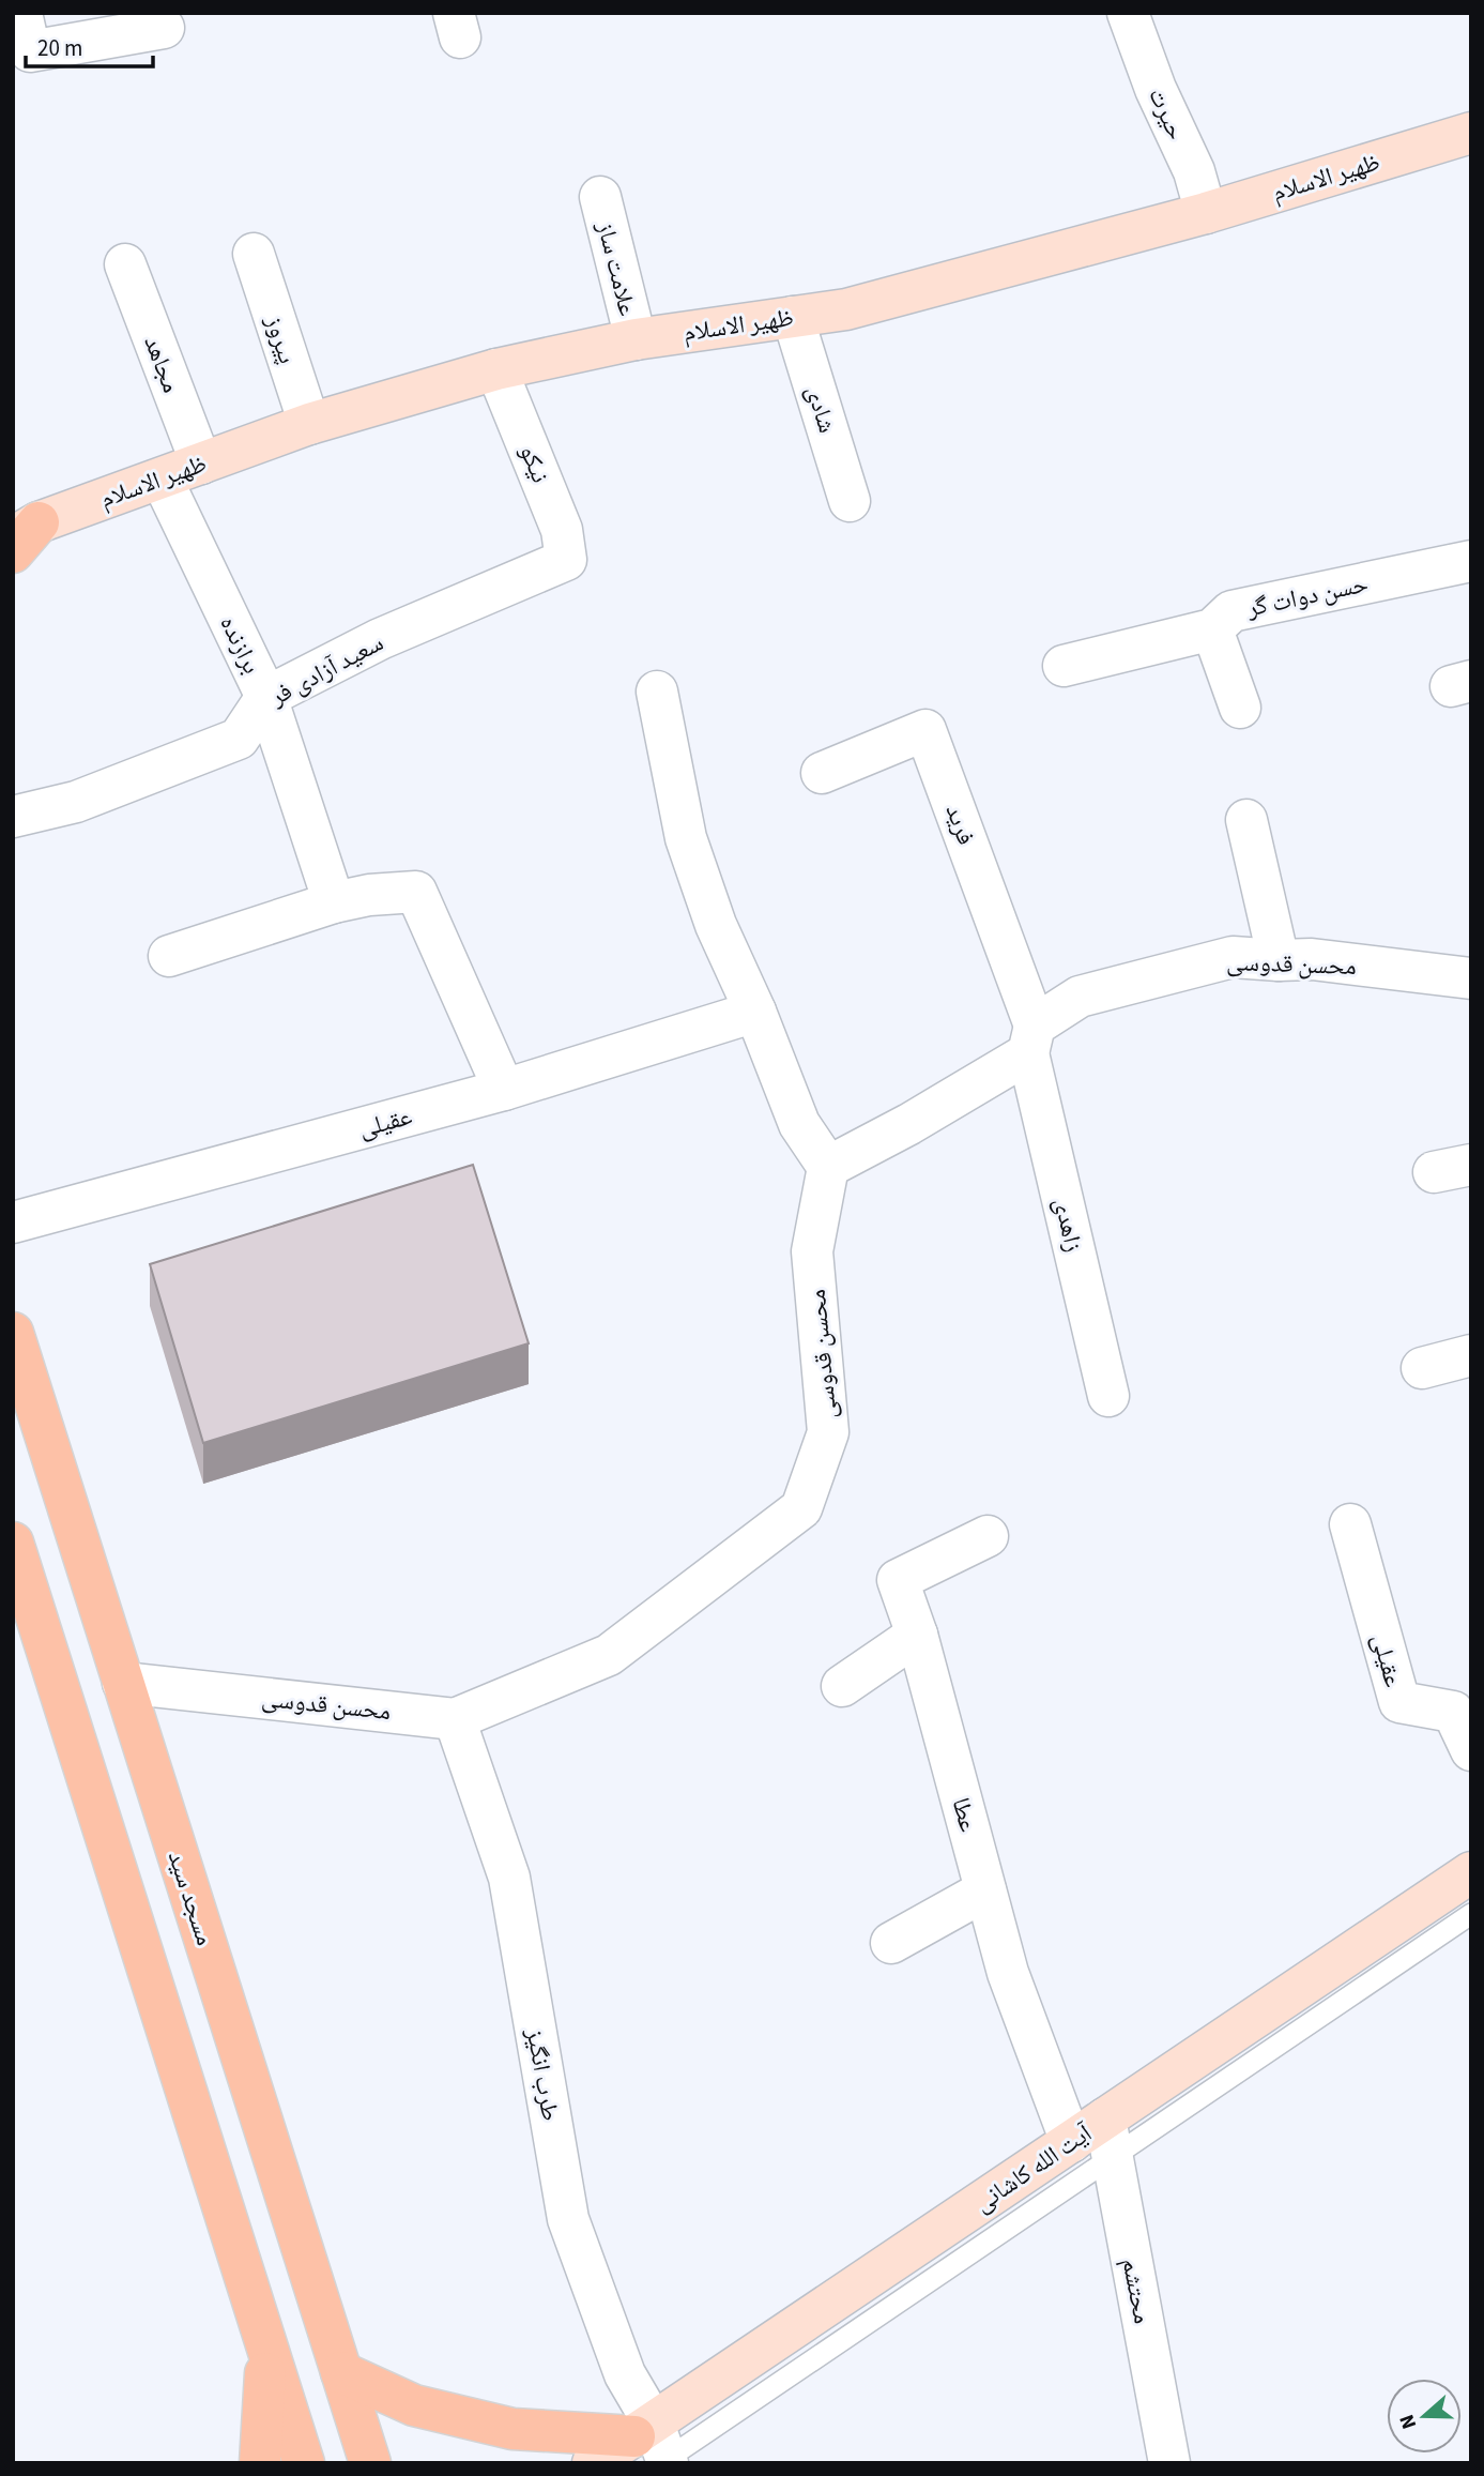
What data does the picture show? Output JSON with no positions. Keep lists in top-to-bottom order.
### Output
{
  "streets": {
    "main road": ["ظهیر الاسلام", "مسجد سید", "آیت الله کاشانی"],
    "street": [
      "حیرت",
      "علامت ساز",
      "پیروز",
      "مجاهد",
      "شادی",
      "نیکو",
      "حسن دوات گر",
      "برازنده",
      "سعید آزادی فر",
      "فرید",
      "محسن قدوسی",
      "عقیلی",
      "زاهدی",
      "عطا",
      "طرب انگیز",
      "محتشم"
    ]
  },
  "crossings": [
    ["حیرت", "ظهیر الاسلام"],
    ["ظهیر الاسلام", "علامت ساز"],
    ["ظهیر الاسلام", "پیروز"],
    ["ظهیر الاسلام", "مجاهد"],
    ["ظهیر الاسلام", "شادی"],
    ["ظهیر الاسلام", "نیکو"],
    ["ظهیر الاسلام", "برازنده"],
    ["نیکو", "سعید آزادی فر"],
    ["برازنده", "سعید آزادی فر"],
    ["فرید", "محسن قدوسی"],
    ["فرید", "زاهدی"],
    ["محسن قدوسی", "زاهدی"],
    ["محسن قدوسی", "مسجد سید"],
    ["محسن قدوسی", "طرب انگیز"],
    ["عطا", "آیت الله کاشانی"],
    ["طرب انگیز", "آیت الله کاشانی"],
    ["آیت الله کاشانی", "محتشم"]
  ],
  "scale_bar": "20 m",
  "north": "left"
}
